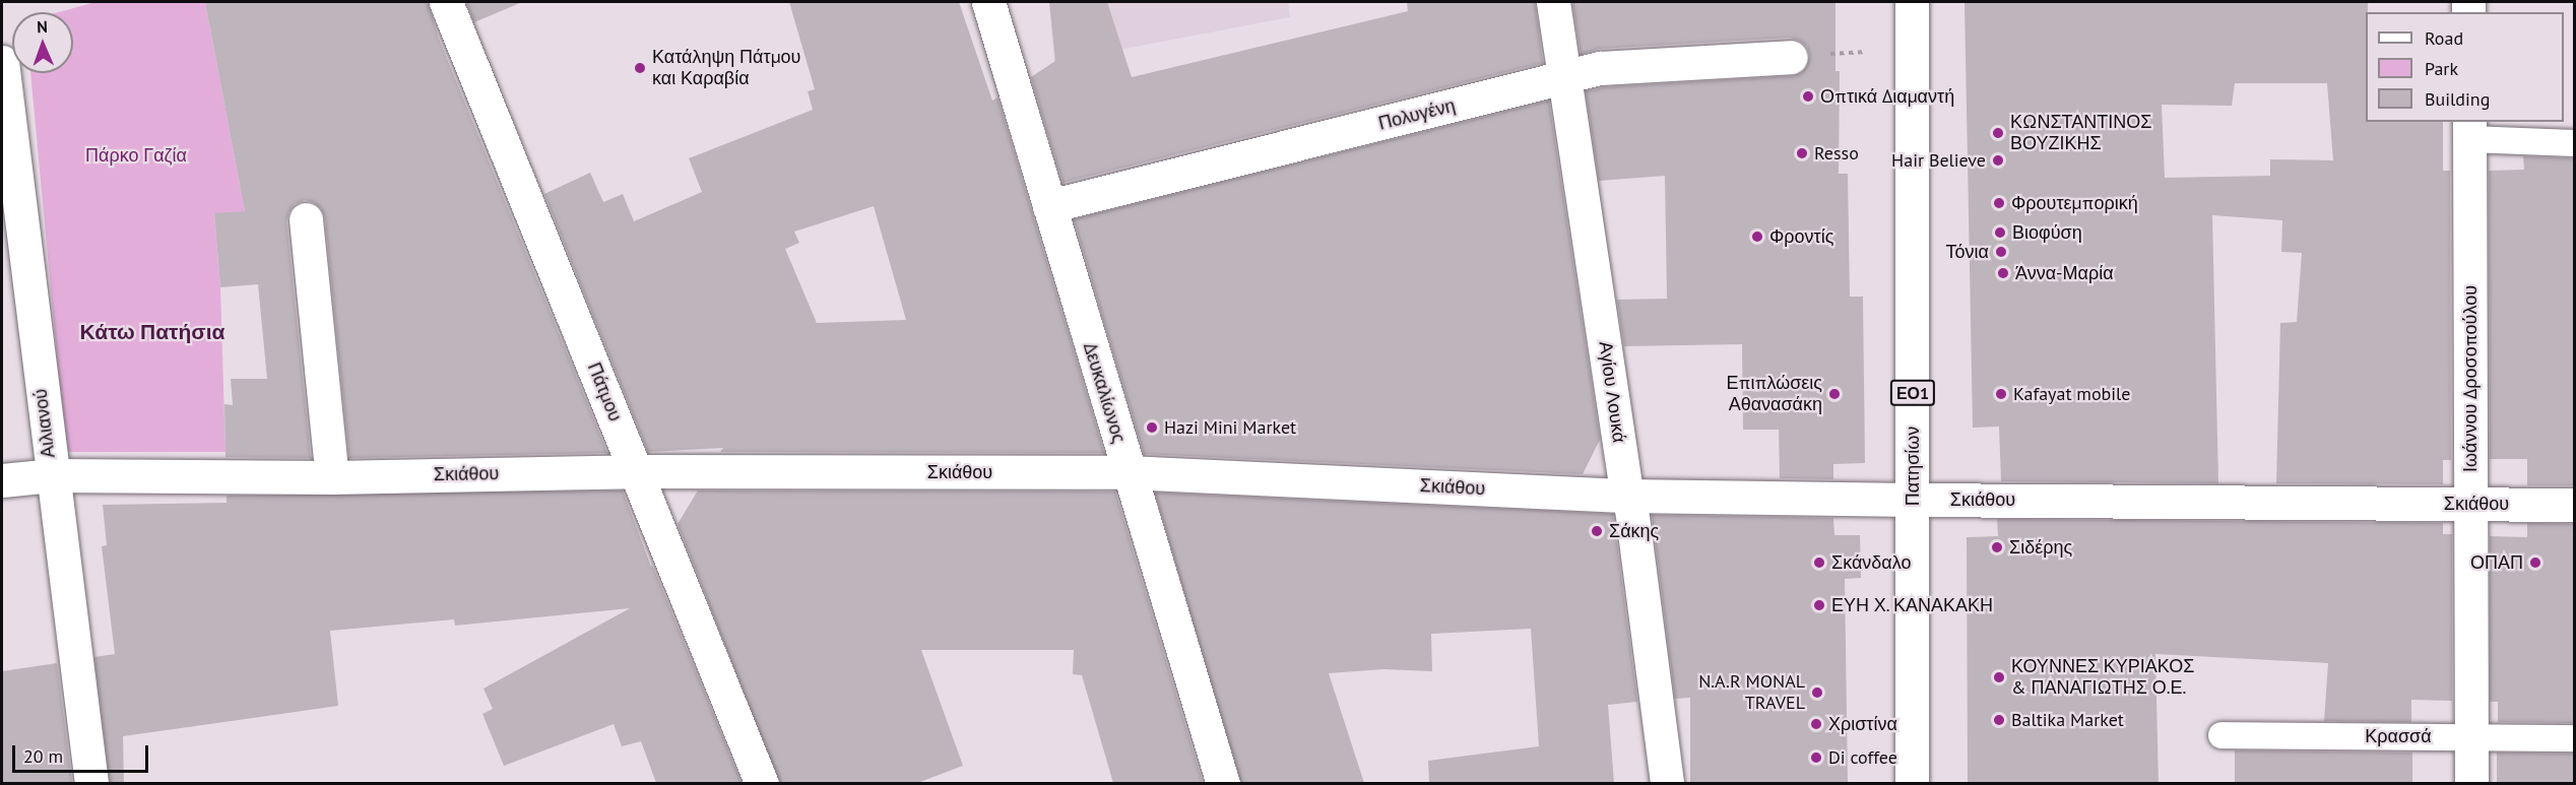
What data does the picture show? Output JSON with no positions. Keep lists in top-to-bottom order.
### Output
{
  "streets": {
    "street": [
      "Πολυγένη",
      "Ιωάννου Δροσοπούλου",
      "Πάτμου",
      "Αγίου Λουκά",
      "Δευκαλίωνος",
      "ΕΟ1",
      "Αιλιανού",
      "Πατησίων",
      "Σκιάθου"
    ],
    "lane": ["Κρασσά"]
  },
  "crossings": [
    ["Πολυγένη", "Αγίου Λουκά"],
    ["Πολυγένη", "Δευκαλίωνος"],
    ["Ιωάννου Δροσοπούλου", "Σκιάθου"],
    ["Ιωάννου Δροσοπούλου", "Κρασσά"],
    ["Πάτμου", "Σκιάθου"],
    ["Αγίου Λουκά", "Σκιάθου"],
    ["Δευκαλίωνος", "Σκιάθου"],
    ["Αιλιανού", "Σκιάθου"],
    ["Πατησίων", "Σκιάθου"]
  ],
  "districts": ["Κάτω Πατήσια"],
  "parks": ["Πάρκο Γαζία"],
  "places": [
    "Κατάληψη Πάτμου και Καραβία",
    "Οπτικά Διαμαντή",
    "ΚΩΝΣΤΑΝΤΙΝΟΣ ΒΟΥΖΙΚΗΣ",
    "Resso",
    "Hair Believe",
    "Φρουτεμπορική",
    "Βιοφύση",
    "Φροντίς",
    "Τόνια",
    "Άννα-Μαρία",
    "Επιπλώσεις Αθανασάκη",
    "Kafayat mobile",
    "Hazi Mini Market",
    "Σάκης",
    "Σιδέρης",
    "Σκάνδαλο",
    "ΟΠΑΠ",
    "ΕΥΗ Χ. ΚΑΝΑΚΑΚΗ",
    "ΚΟΥΝΝΕΣ ΚΥΡΙΑΚΟΣ & ΠΑΝΑΓΙΩΤΗΣ Ο.Ε.",
    "N.A.R MONAL TRAVEL",
    "Baltika Market",
    "Χριστίνα",
    "Di coffee"
  ],
  "legend": ["Road", "Park", "Building"],
  "scale_bar": "20 m",
  "north": "top"
}
